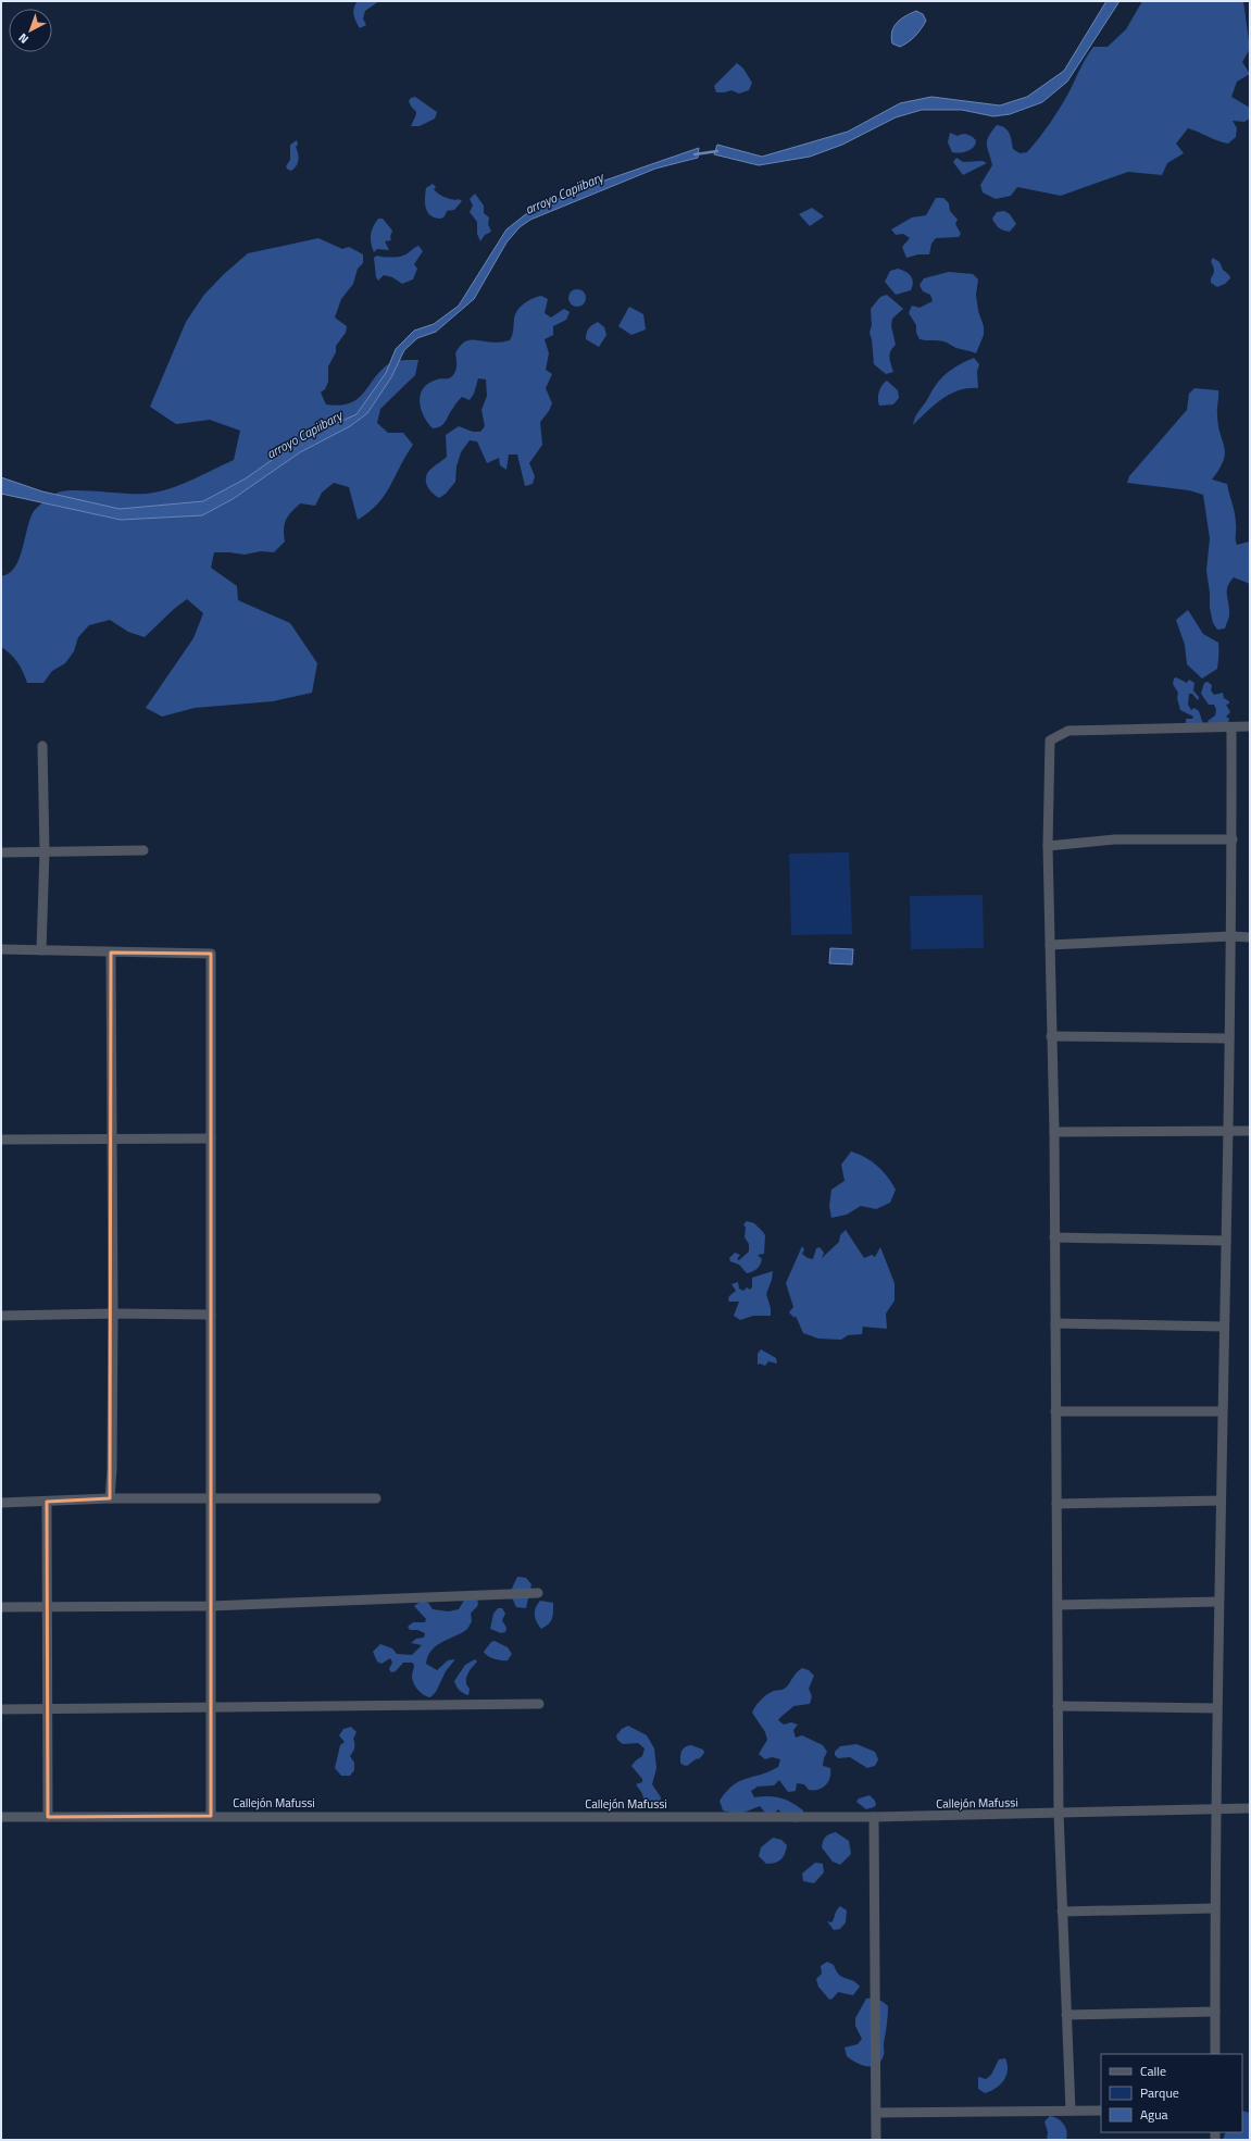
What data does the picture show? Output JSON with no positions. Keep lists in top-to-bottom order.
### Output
{
  "streets": {
    "street": ["Callejón Mafussi"]
  },
  "water": ["arroyo Capiibary"],
  "legend": ["Calle", "Parque", "Agua"],
  "north": "bottom left"
}
